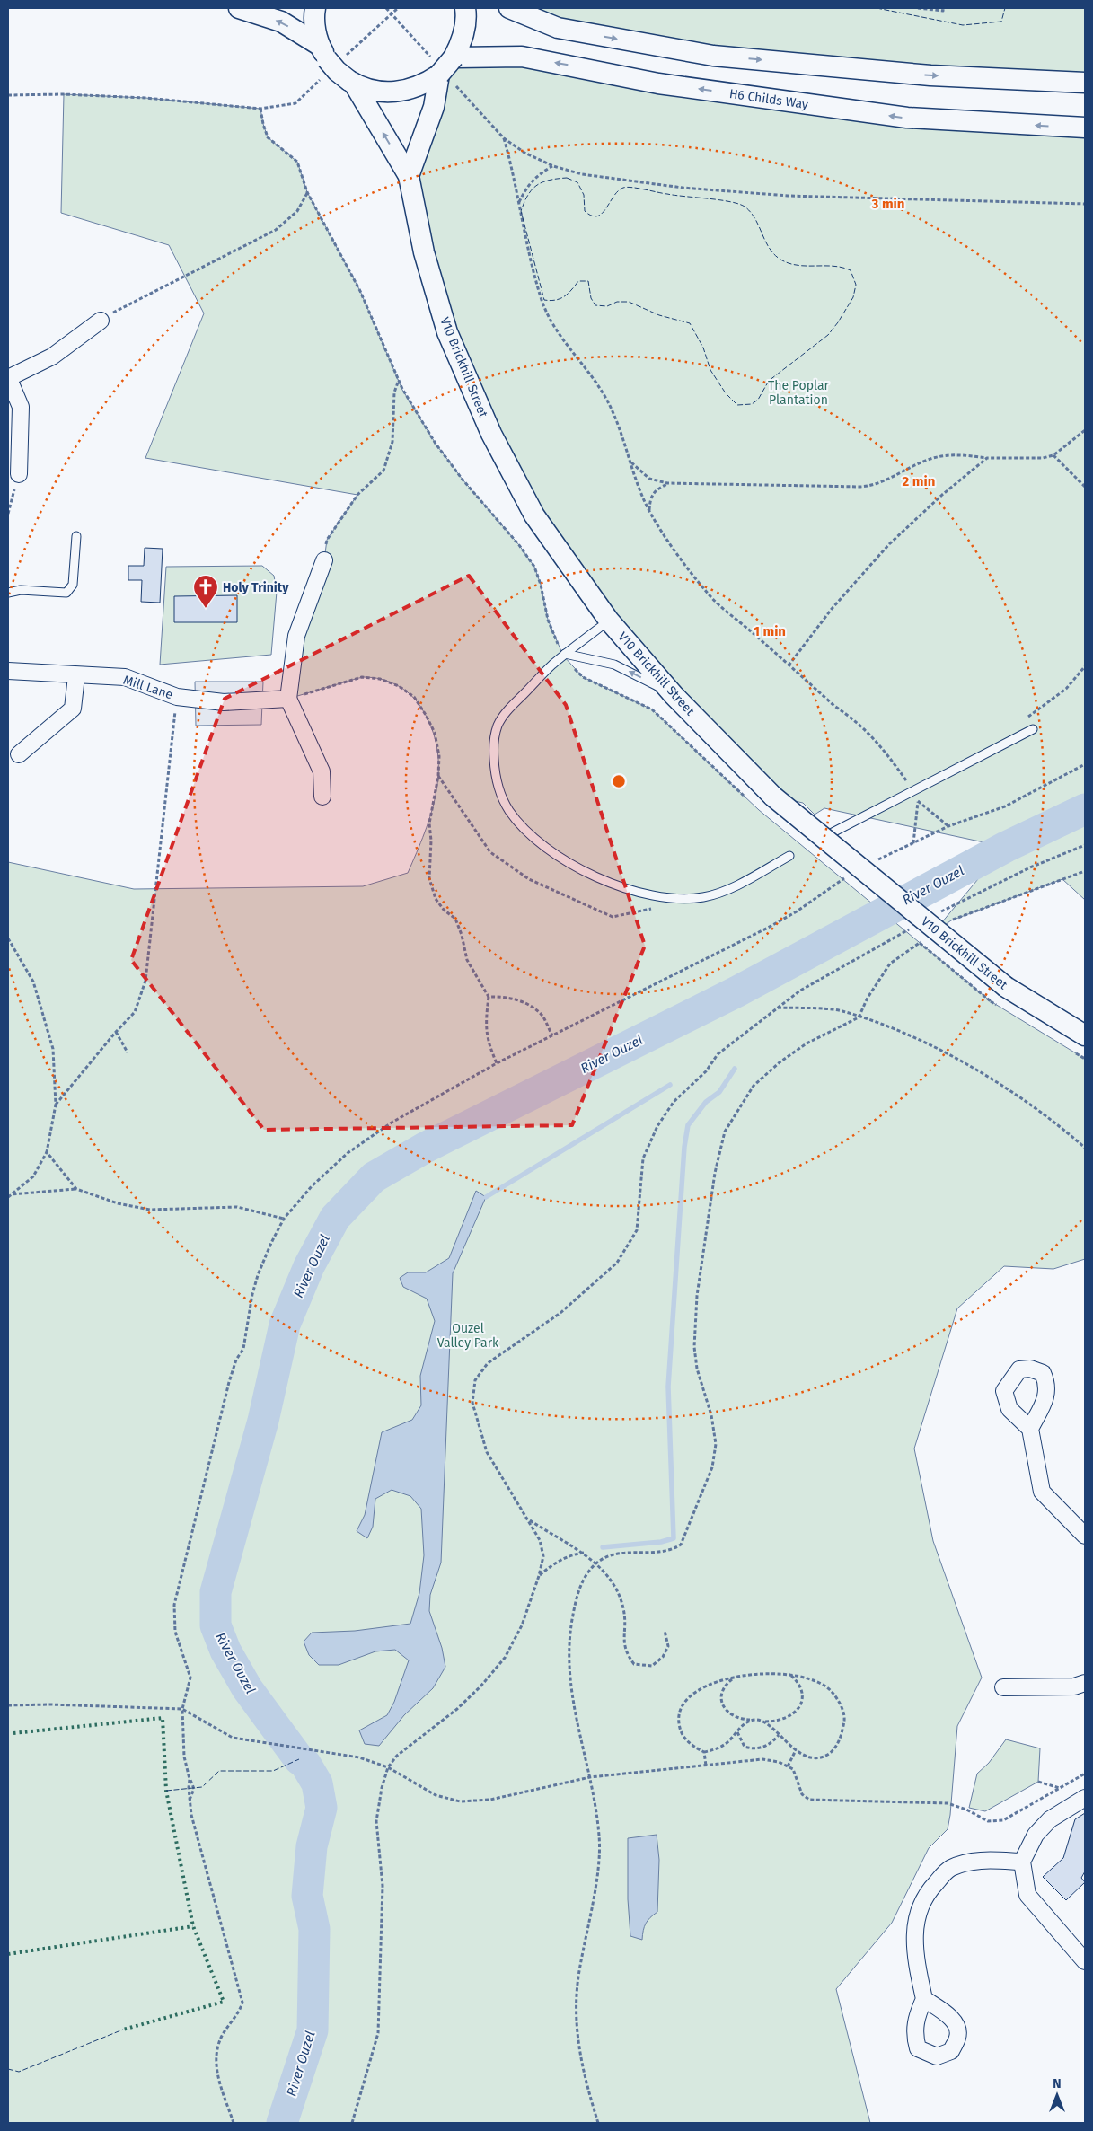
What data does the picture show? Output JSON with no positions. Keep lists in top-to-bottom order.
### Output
{
  "streets": {
    "street": ["H6 Childs Way", "V10 Brickhill Street", "Mill Lane"]
  },
  "water": ["River Ouzel"],
  "parks": ["The Poplar Plantation", "Ouzel Valley Park"],
  "places": {
    "church": ["Holy Trinity"]
  },
  "north": "top",
  "rings": ["3 min", "2 min", "1 min"]
}
